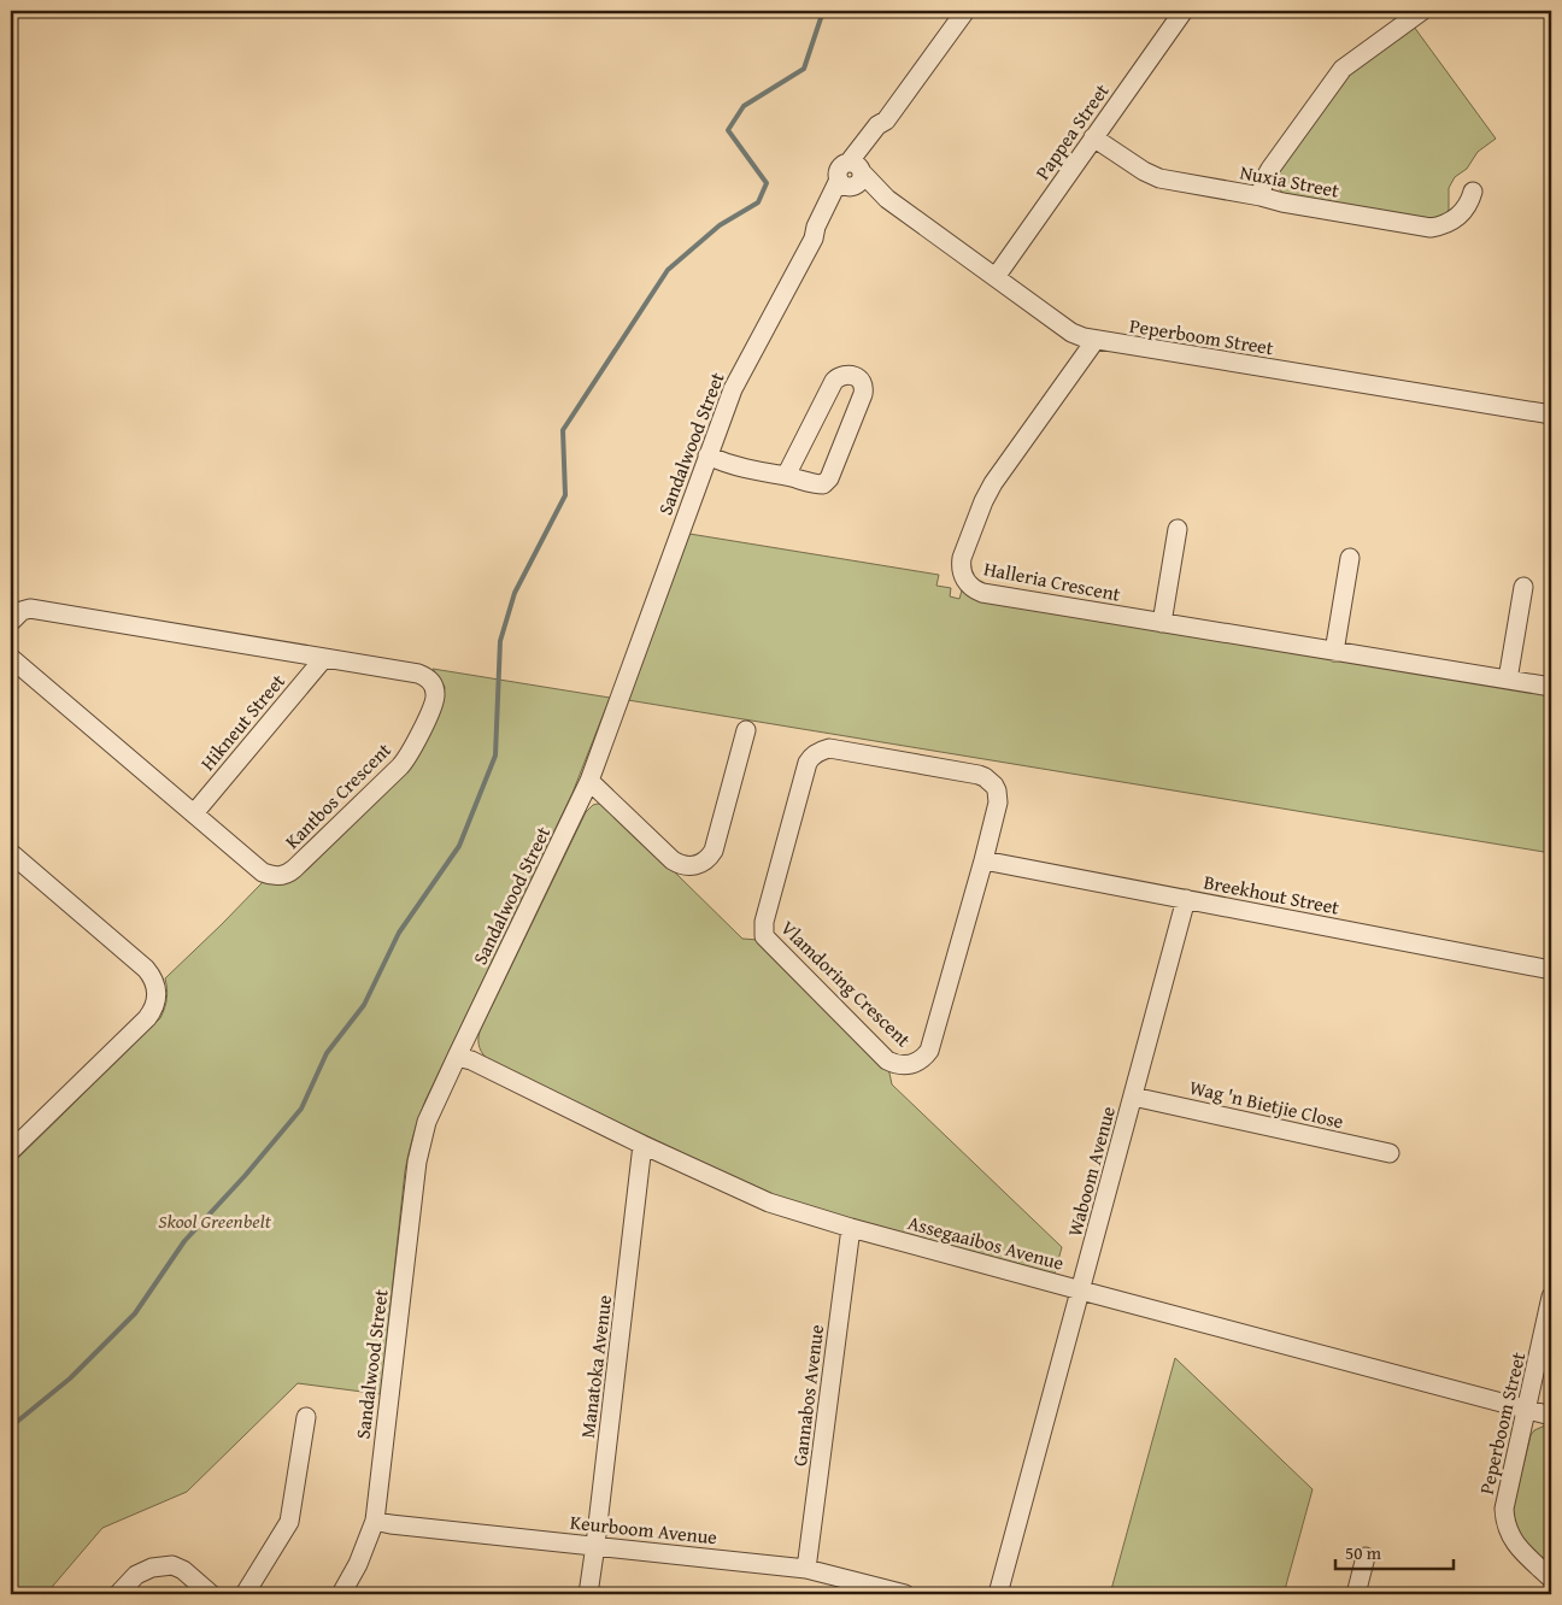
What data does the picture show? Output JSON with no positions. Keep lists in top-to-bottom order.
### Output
{
  "streets": {
    "street": [
      "Pappea Street",
      "Nuxia Street",
      "Peperboom Street",
      "Sandalwood Street",
      "Halleria Crescent",
      "Hikneut Street",
      "Kantbos Crescent",
      "Breekhout Street",
      "Vlamdoring Crescent",
      "Wag 'n Bietjie Close",
      "Waboom Avenue",
      "Assegaaibos Avenue",
      "Manatoka Avenue",
      "Gannabos Avenue",
      "Keurboom Avenue"
    ]
  },
  "crossings": [
    ["Pappea Street", "Nuxia Street"],
    ["Pappea Street", "Peperboom Street"],
    ["Peperboom Street", "Sandalwood Street"],
    ["Peperboom Street", "Halleria Crescent"],
    ["Peperboom Street", "Assegaaibos Avenue"],
    ["Sandalwood Street", "Assegaaibos Avenue"],
    ["Sandalwood Street", "Keurboom Avenue"],
    ["Hikneut Street", "Kantbos Crescent"],
    ["Breekhout Street", "Vlamdoring Crescent"],
    ["Breekhout Street", "Waboom Avenue"],
    ["Wag 'n Bietjie Close", "Waboom Avenue"],
    ["Waboom Avenue", "Assegaaibos Avenue"],
    ["Assegaaibos Avenue", "Manatoka Avenue"],
    ["Assegaaibos Avenue", "Gannabos Avenue"],
    ["Manatoka Avenue", "Keurboom Avenue"],
    ["Gannabos Avenue", "Keurboom Avenue"]
  ],
  "parks": ["Skool Greenbelt"],
  "scale_bar": "50 m"
}
